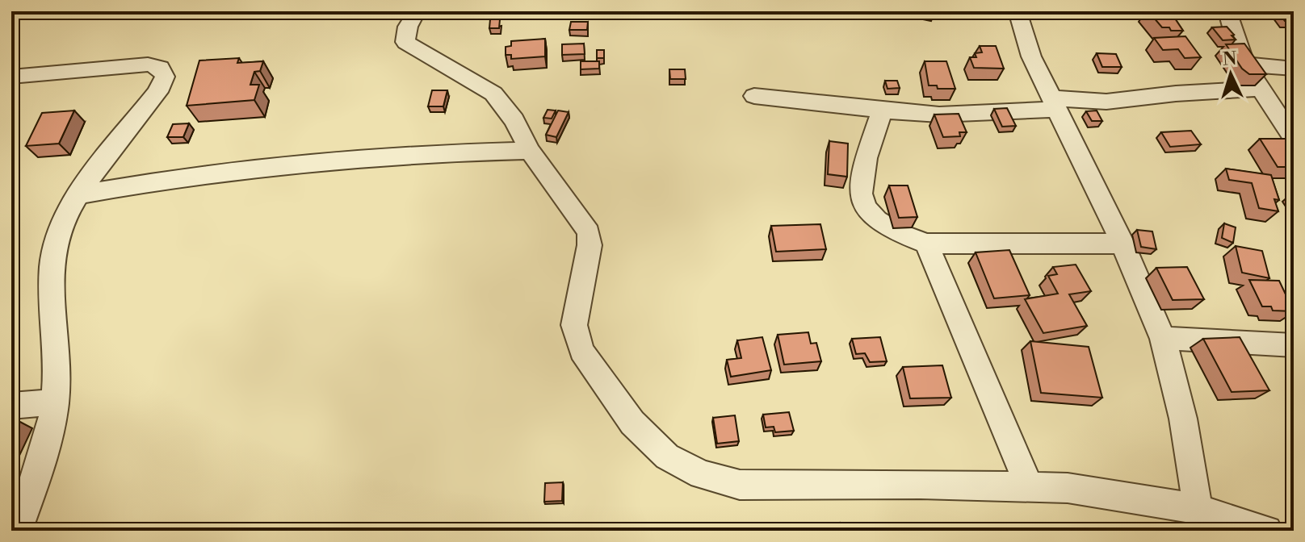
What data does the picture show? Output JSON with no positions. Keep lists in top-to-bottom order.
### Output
{
  "north": "top"
}
